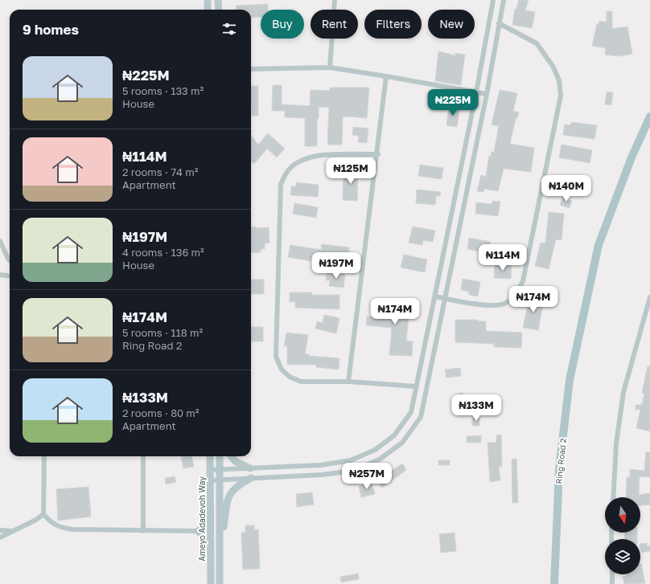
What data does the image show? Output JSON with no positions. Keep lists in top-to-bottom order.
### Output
{
  "streets": {
    "main road": ["Ring Road 2"],
    "street": ["Ameyo Adadevoh Way"]
  },
  "north": "bottom",
  "page": {
    "chip": [
      "Buy",
      "Rent",
      "Filters",
      "New"
    ],
    "heading": "9 homes",
    "list": [
      {
        "name": "₦225M",
        "note": "5 rooms · 133 m² · House"
      },
      {
        "name": "₦114M",
        "note": "2 rooms · 74 m² · Apartment"
      },
      {
        "name": "₦197M",
        "note": "4 rooms · 136 m² · House"
      },
      {
        "name": "₦174M",
        "note": "5 rooms · 118 m² · Ring Road 2"
      },
      {
        "name": "₦133M",
        "note": "2 rooms · 80 m² · Apartment"
      }
    ],
    "price": [
      "₦225M",
      "₦125M",
      "₦140M",
      "₦114M",
      "₦197M",
      "₦174M",
      "₦174M",
      "₦133M",
      "₦257M"
    ]
  }
}
